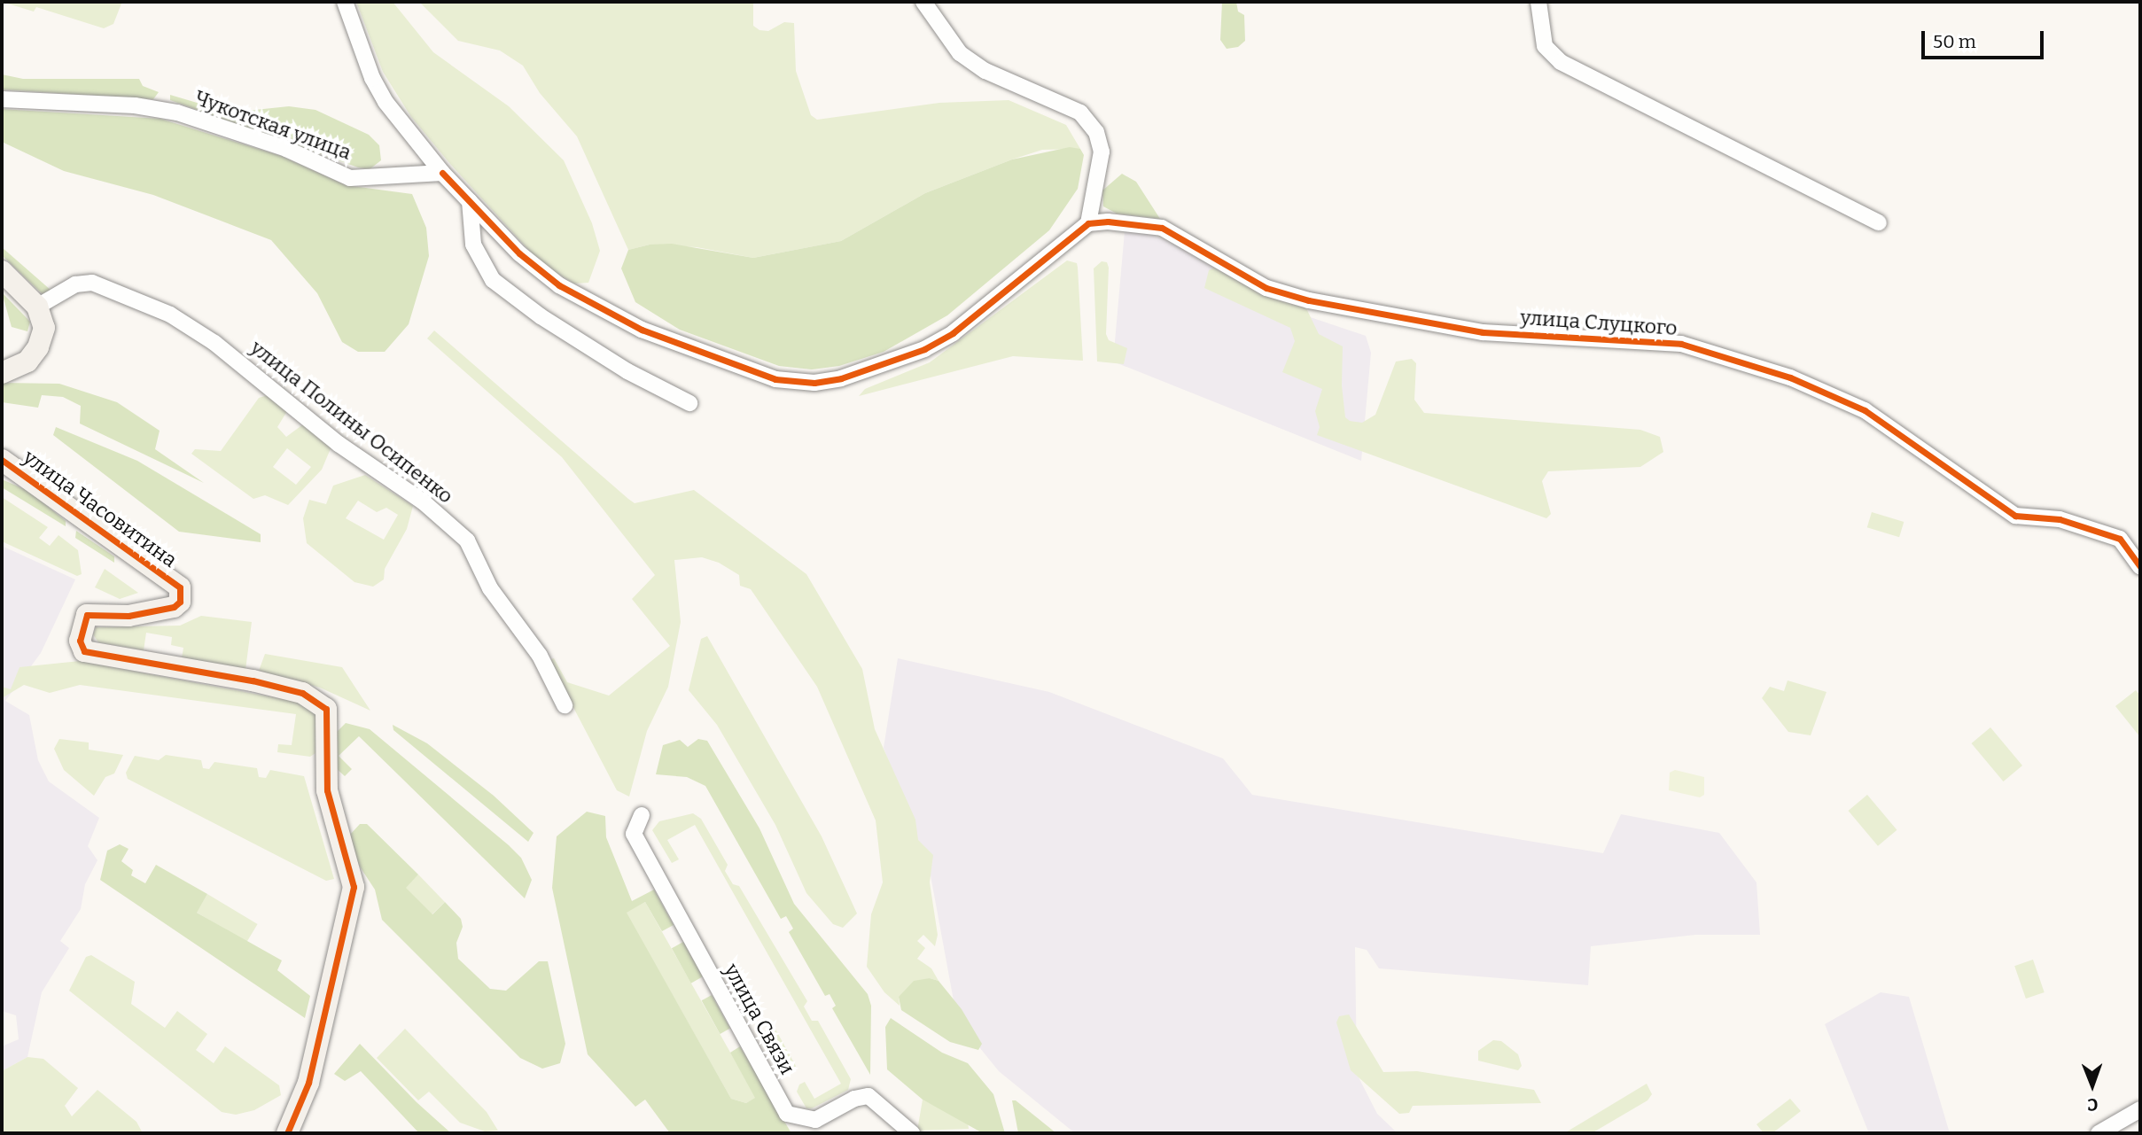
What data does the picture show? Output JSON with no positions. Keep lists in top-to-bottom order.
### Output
{
  "streets": {
    "street": [
      "Чукотская улица",
      "улица Слуцкого",
      "улица Полины Осипенко",
      "улица Часовитина",
      "улица Связи"
    ]
  },
  "scale_bar": "50 m",
  "north": "bottom"
}
